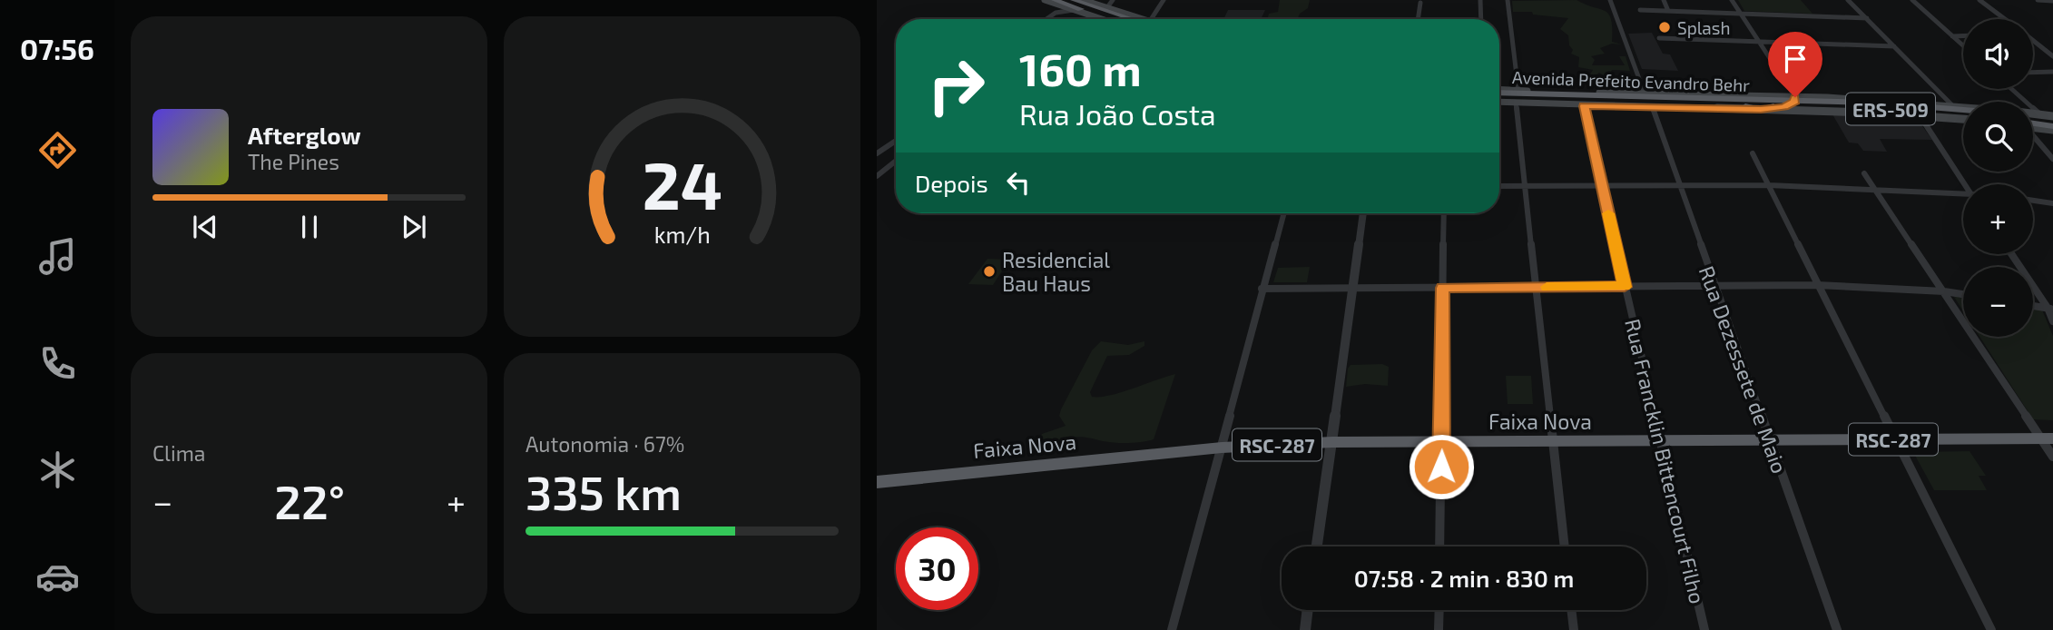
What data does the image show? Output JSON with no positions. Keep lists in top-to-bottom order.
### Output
{
  "streets": {
    "highway": [
      "Avenida Prefeito Evandro Behr",
      "ERS-509",
      "Faixa Nova",
      "RSC-287"
    ],
    "street": ["Rua Dezessete de Maio", "Rua Francklin Bittencourt Filho"]
  },
  "crossings": [
    ["Avenida Prefeito Evandro Behr", "ERS-509"],
    ["Avenida Prefeito Evandro Behr", "Rua Dezessete de Maio"],
    ["Avenida Prefeito Evandro Behr", "Rua Francklin Bittencourt Filho"],
    ["Rua Dezessete de Maio", "Faixa Nova"],
    ["Faixa Nova", "Rua Francklin Bittencourt Filho"]
  ],
  "places": ["Splash", "Residencial Bau Haus"],
  "page": {
    "tabs": "07:56",
    "map_buttons": ["+", "−"],
    "turn": ["160 m", "Rua João Costa"],
    "song": ["Afterglow", "The Pines"],
    "then": "Depois",
    "tile": [
      "Clima",
      ["Autonomia · 67%", "335 km"]
    ],
    "heat": ["−", "22°", "+"],
    "limit": "30",
    "trip": "07:58 · 2 min · 830 m",
    "gauge": ["24", "km/h"]
  }
}
